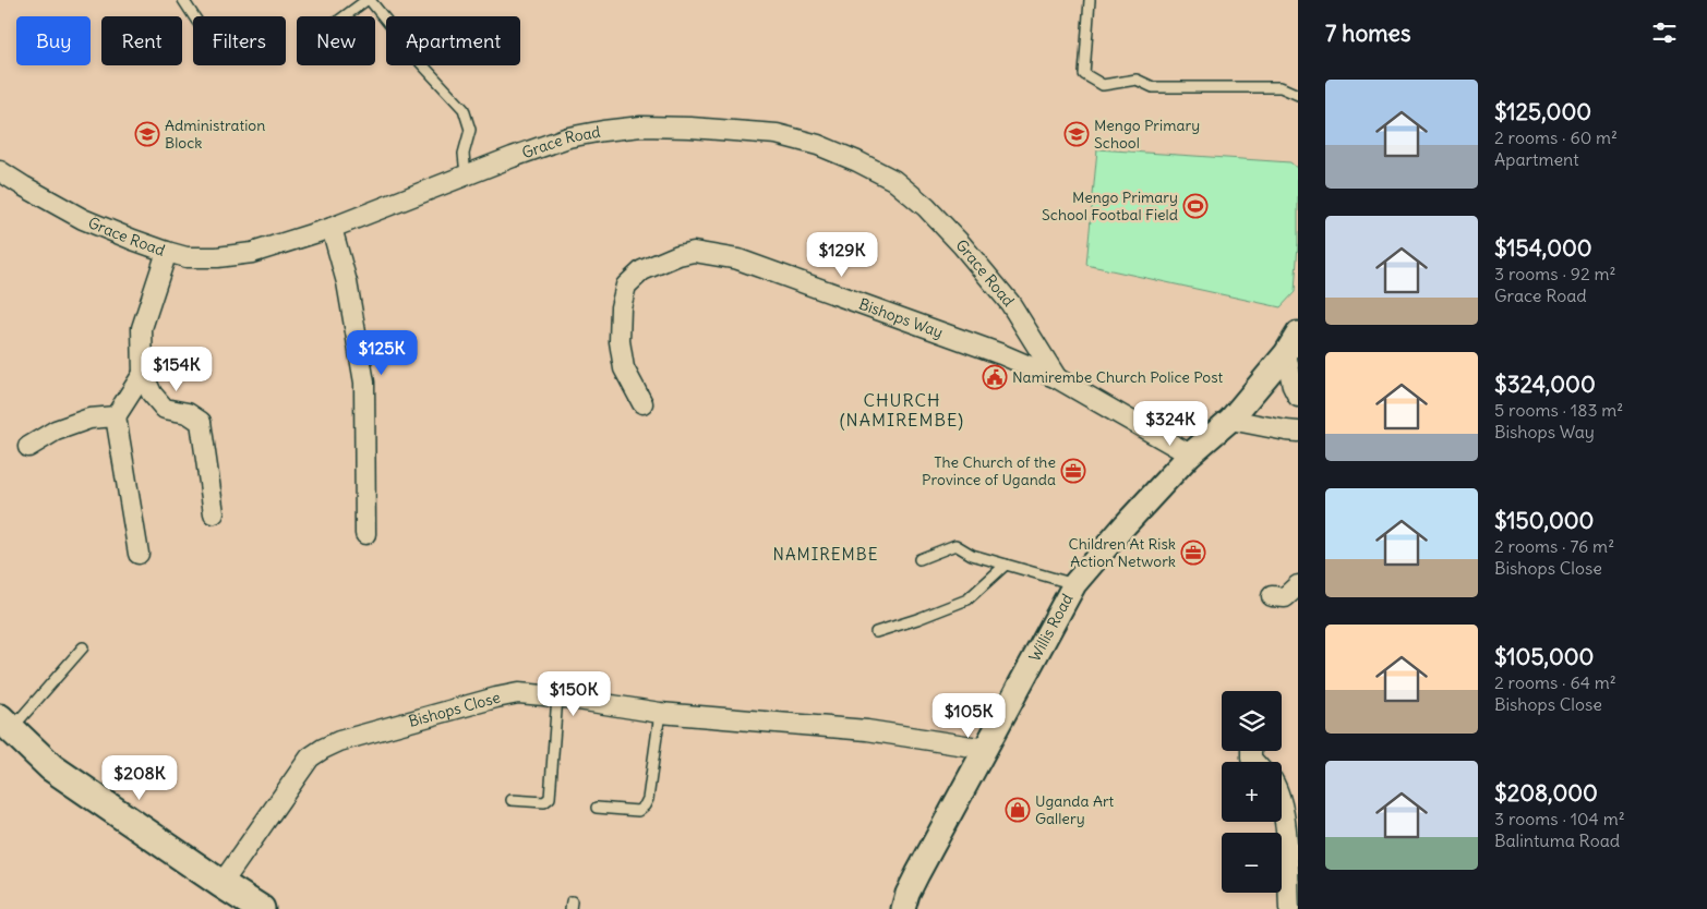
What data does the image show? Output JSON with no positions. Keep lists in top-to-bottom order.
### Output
{
  "streets": {
    "street": [
      "Grace Road",
      "Bishops Way",
      "Willis Road",
      "Bishops Close"
    ]
  },
  "crossings": [
    ["Grace Road", "Bishops Way"],
    ["Bishops Way", "Willis Road"],
    ["Willis Road", "Bishops Close"]
  ],
  "districts": ["CHURCH (NAMIREMBE)", "NAMIREMBE"],
  "places": {
    "school or university": ["Administration Block", "Mengo Primary School"],
    "sports": ["Mengo Primary School Footbal Field"],
    "public building": ["Namirembe Church Police Post"],
    "office": ["The Church of the Province of Uganda", "Children At Risk Action Network"],
    "shop": ["Uganda Art Gallery"]
  },
  "page": {
    "heading": "7 homes",
    "chip": [
      "Buy",
      "Rent",
      "Filters",
      "New",
      "Apartment"
    ],
    "list": [
      {
        "name": "$125,000",
        "note": "2 rooms · 60 m² · Apartment"
      },
      {
        "name": "$154,000",
        "note": "3 rooms · 92 m² · Grace Road"
      },
      {
        "name": "$324,000",
        "note": "5 rooms · 183 m² · Bishops Way"
      },
      {
        "name": "$150,000",
        "note": "2 rooms · 76 m² · Bishops Close"
      },
      {
        "name": "$105,000",
        "note": "2 rooms · 64 m² · Bishops Close"
      },
      {
        "name": "$208,000",
        "note": "3 rooms · 104 m² · Balintuma Road"
      }
    ],
    "price": [
      "$129K",
      "$125K",
      "$154K",
      "$324K",
      "$150K",
      "$105K",
      "$208K"
    ],
    "map_buttons": ["+", "−"]
  }
}
